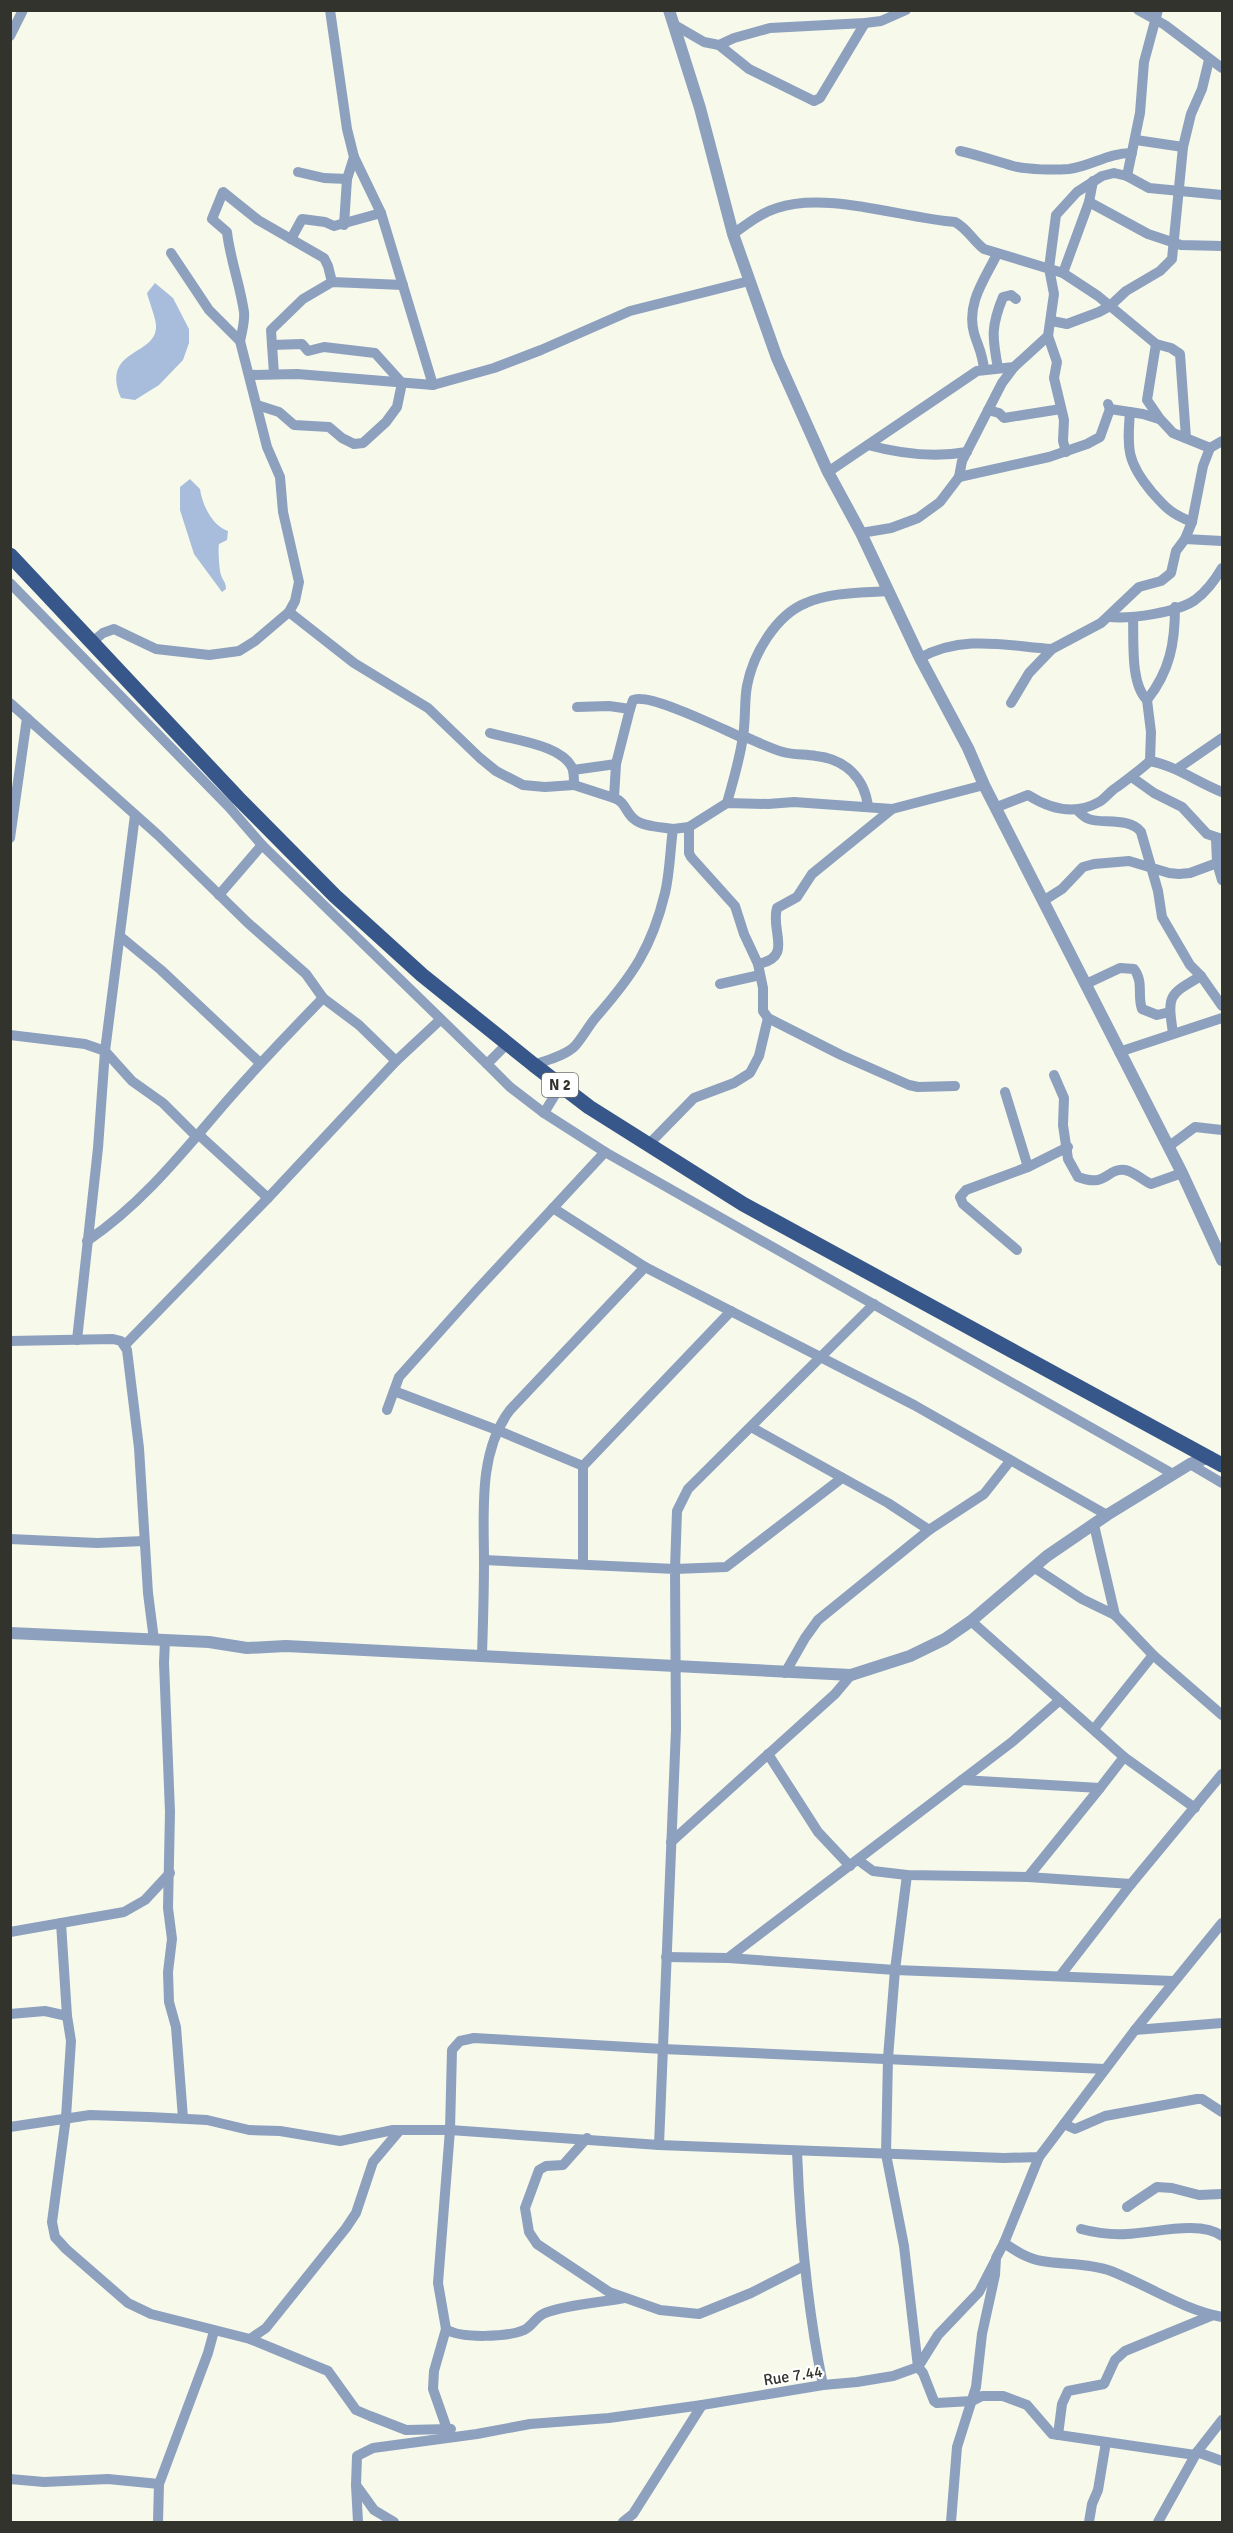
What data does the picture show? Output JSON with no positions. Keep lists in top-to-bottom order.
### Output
{
  "streets": {
    "main road": ["N 2"],
    "street": ["Rue 7.44"]
  }
}
